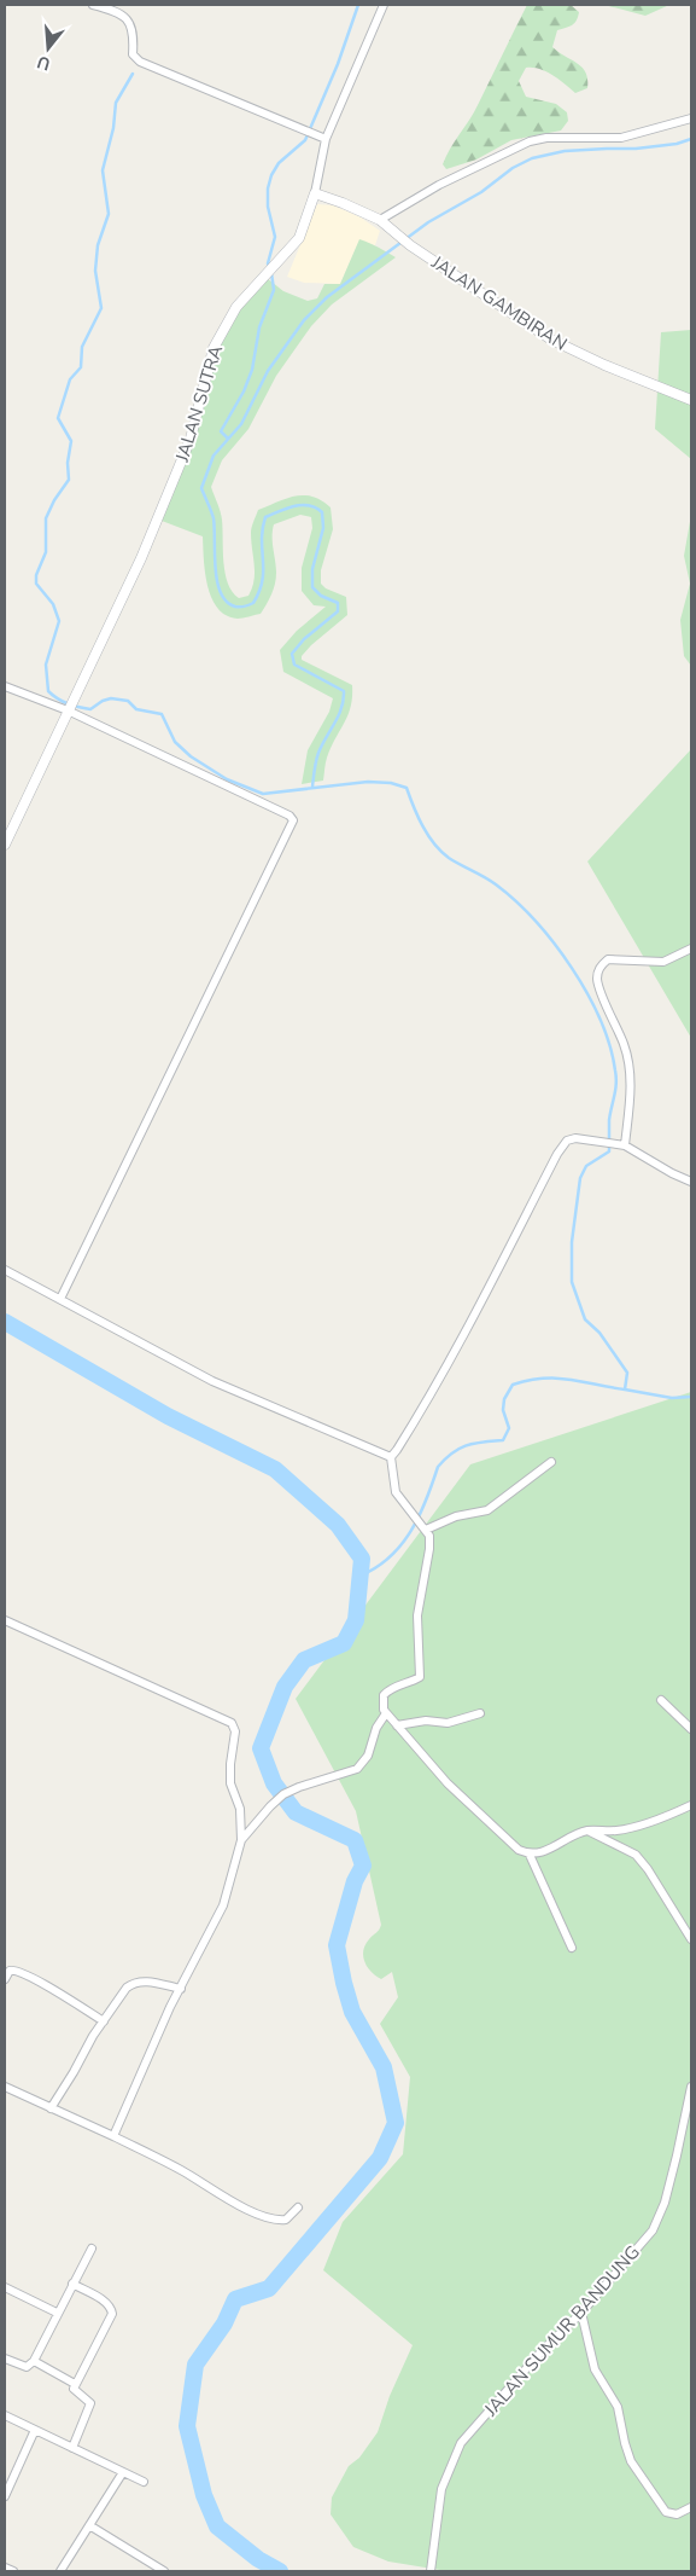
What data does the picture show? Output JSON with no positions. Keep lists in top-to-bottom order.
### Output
{
  "streets": {
    "street": ["JALAN GAMBIRAN", "JALAN SUTRA", "JALAN SUMUR BANDUNG"]
  },
  "crossings": [
    ["JALAN GAMBIRAN", "JALAN SUTRA"]
  ],
  "north": "bottom"
}
